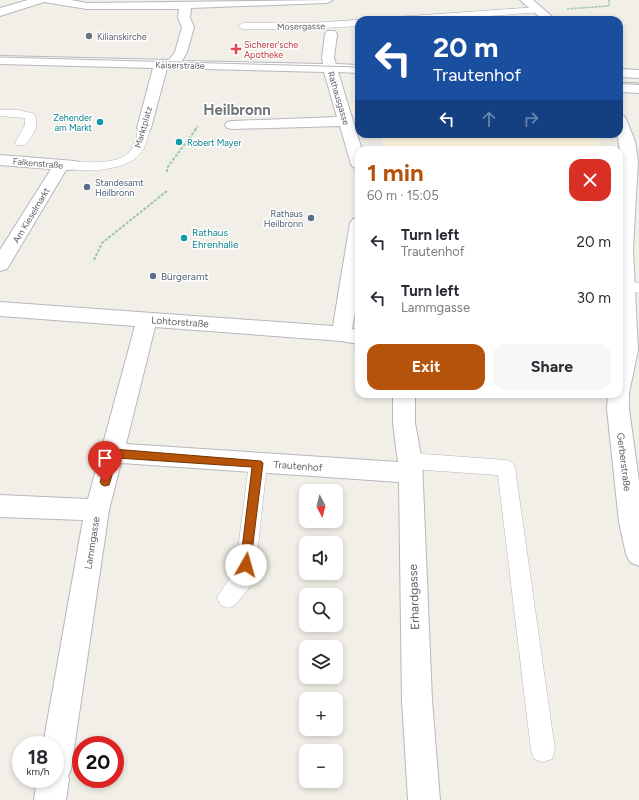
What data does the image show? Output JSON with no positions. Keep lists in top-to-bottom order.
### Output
{
  "streets": {
    "street": [
      "Kaiserstraße",
      "Rathausgasse",
      "Marktplatz",
      "Falkenstraße",
      "Am Kieselmarkt",
      "Lohtorstraße",
      "Gerberstraße",
      "Trautenhof",
      "Lammgasse",
      "Erhardgasse"
    ],
    "lane": ["Mosergasse"]
  },
  "crossings": [
    ["Kaiserstraße", "Rathausgasse"],
    ["Kaiserstraße", "Marktplatz"],
    ["Marktplatz", "Falkenstraße"],
    ["Marktplatz", "Am Kieselmarkt"],
    ["Falkenstraße", "Am Kieselmarkt"],
    ["Lohtorstraße", "Lammgasse"],
    ["Trautenhof", "Lammgasse"],
    ["Trautenhof", "Erhardgasse"]
  ],
  "districts": ["Heilbronn"],
  "places": {
    "other": [
      "Kilianskirche",
      "Zehender am Markt",
      "Robert Mayer",
      "Standesamt Heilbronn",
      "Rathaus Heilbronn",
      "Rathaus Ehrenhalle",
      "Bürgeramt"
    ],
    "health": ["Sicherer'sche Apotheke"]
  },
  "north": "bottom",
  "page": {
    "turn": ["20 m", "Trautenhof"],
    "heading": ["1 min", "60 m · 15:05"],
    "list": [
      {
        "name": "Turn left",
        "note": "Trautenhof",
        "value": "20 m"
      },
      {
        "name": "Turn left",
        "note": "Lammgasse",
        "value": "30 m"
      }
    ],
    "buttons": ["Exit", "Share"],
    "map_buttons": ["+", "−"],
    "speed": "18 km/h",
    "limit": "20"
  }
}
